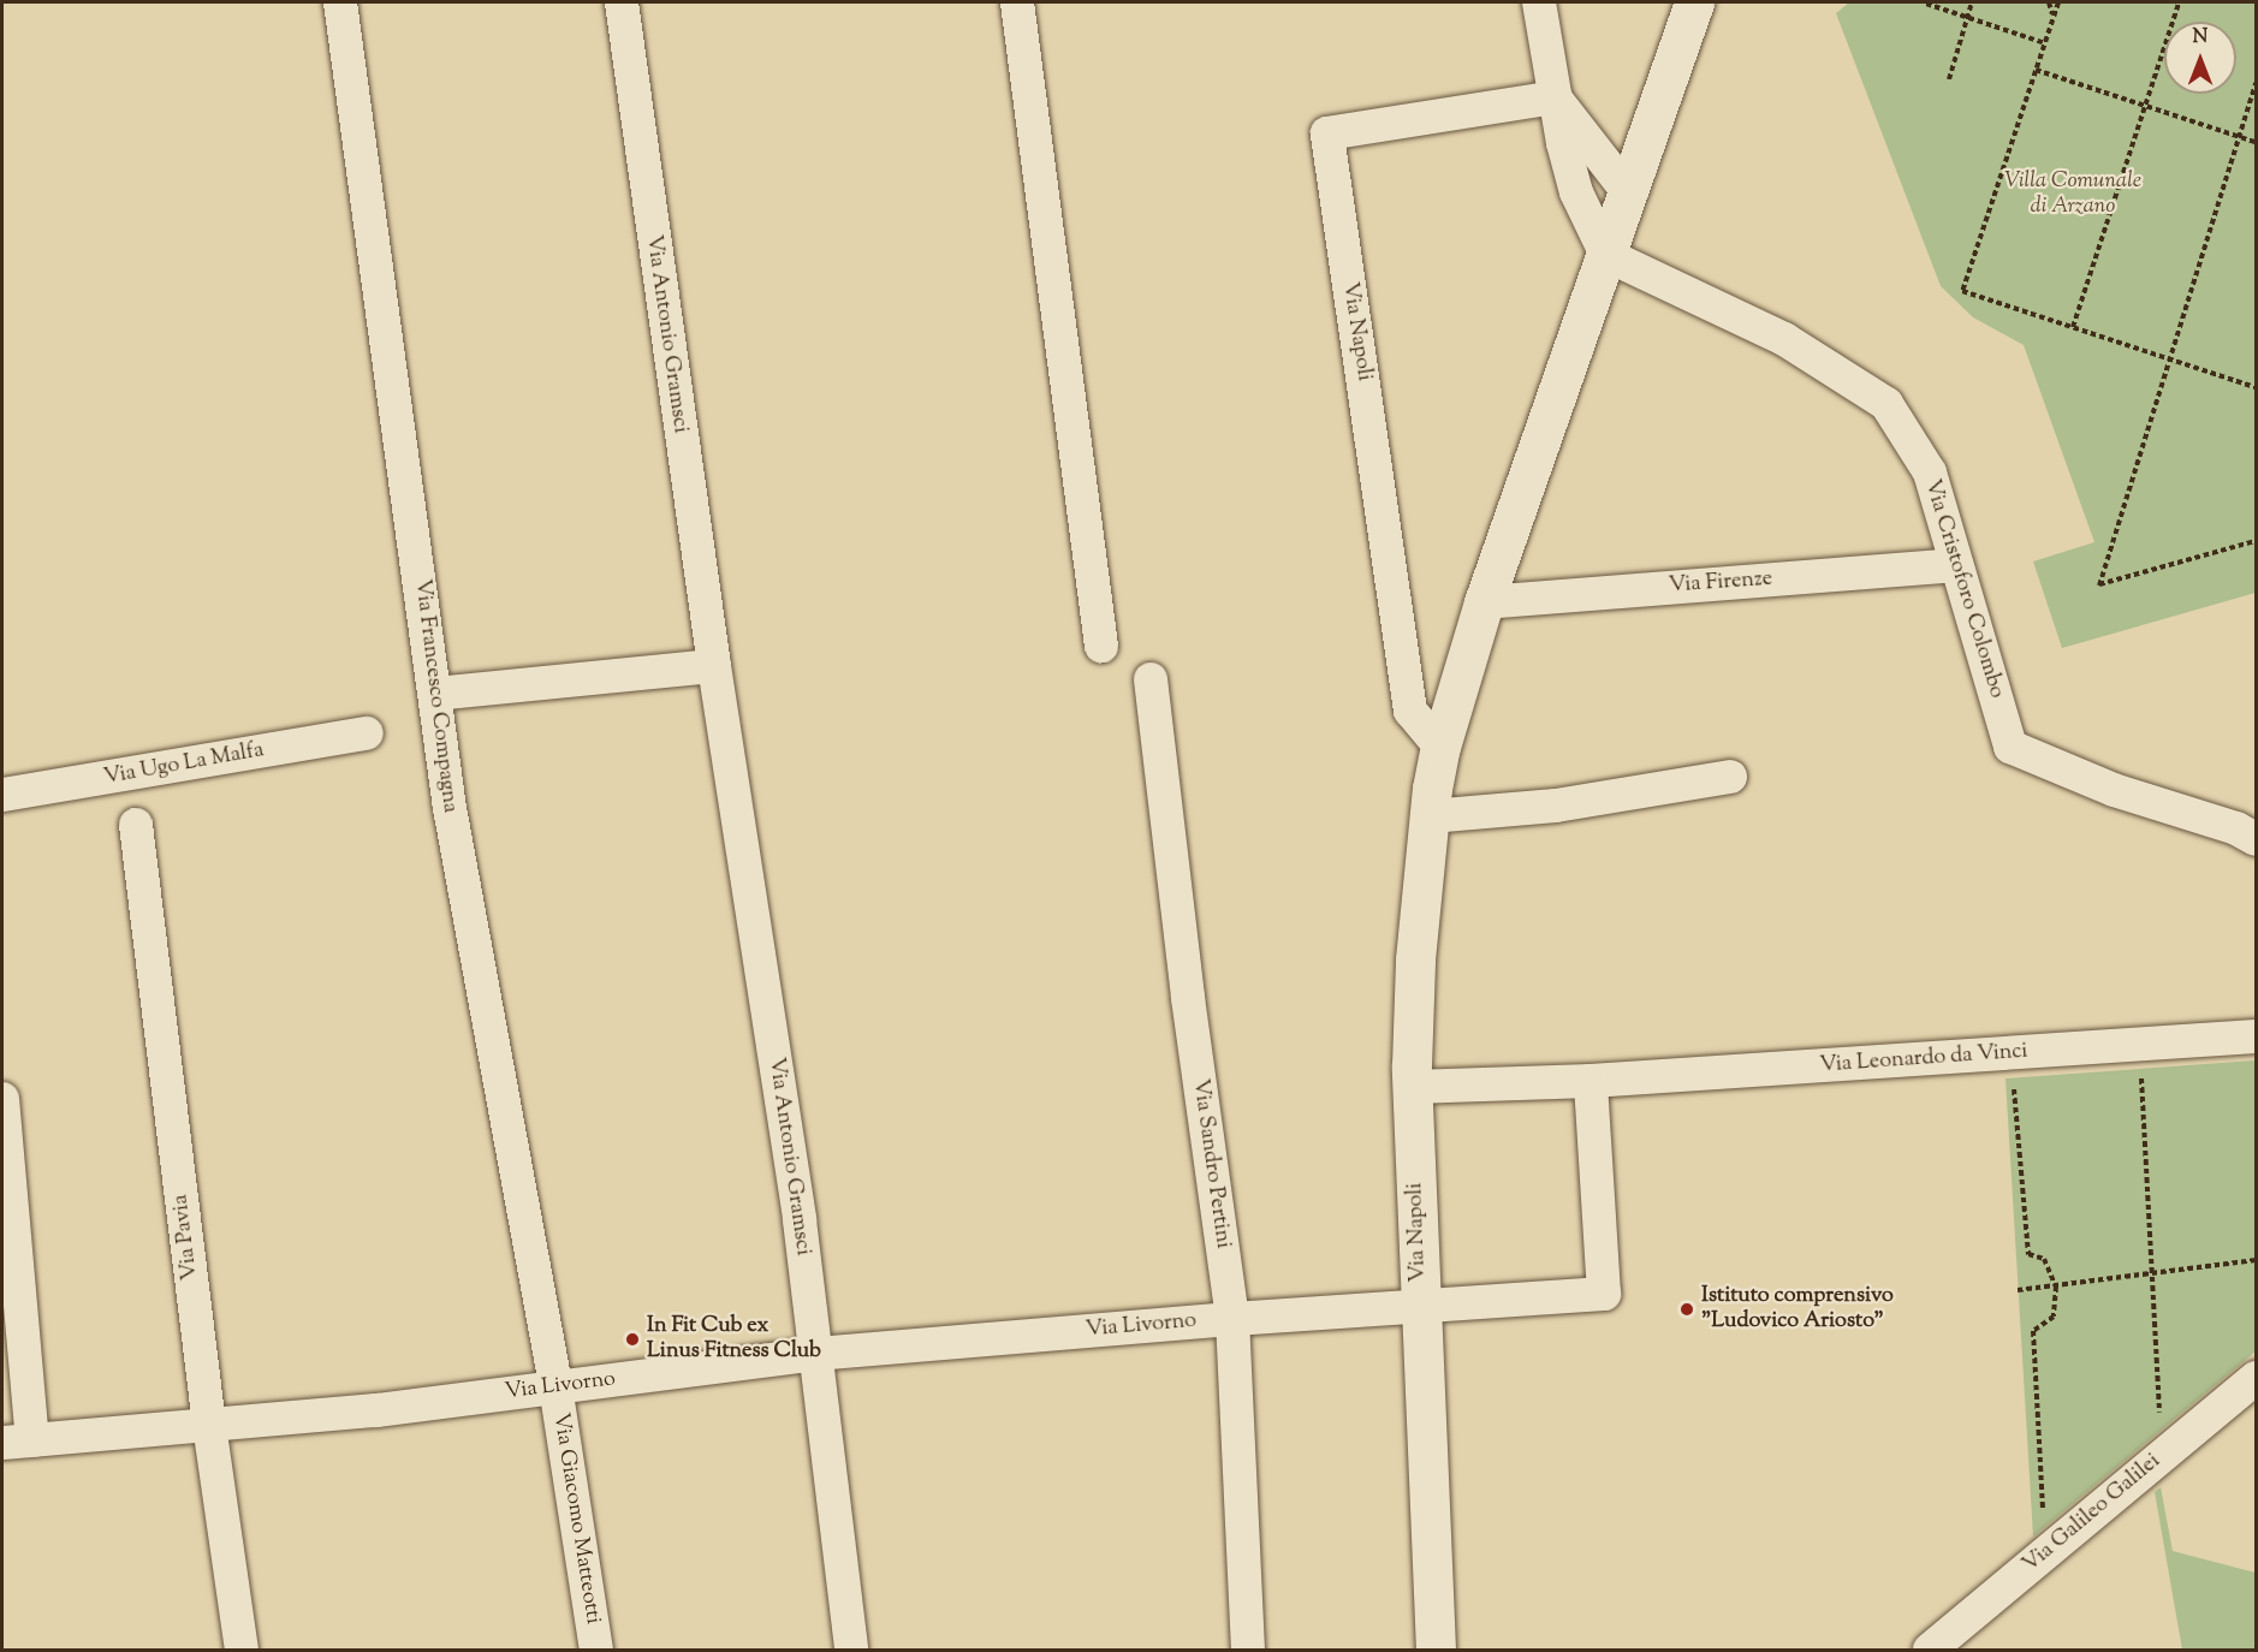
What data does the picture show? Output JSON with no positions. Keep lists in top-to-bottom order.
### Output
{
  "streets": {
    "main road": ["Via Napoli"],
    "street": [
      "Via Antonio Gramsci",
      "Via Firenze",
      "Via Cristoforo Colombo",
      "Via Francesco Compagna",
      "Via Ugo La Malfa",
      "Via Leonardo da Vinci",
      "Via Sandro Pertini",
      "Via Pavia",
      "Via Livorno",
      "Via Galileo Galilei",
      "Via Giacomo Matteotti"
    ]
  },
  "crossings": [
    ["Via Napoli", "Via Firenze"],
    ["Via Napoli", "Via Cristoforo Colombo"],
    ["Via Napoli", "Via Leonardo da Vinci"],
    ["Via Napoli", "Via Livorno"],
    ["Via Antonio Gramsci", "Via Livorno"],
    ["Via Firenze", "Via Cristoforo Colombo"],
    ["Via Francesco Compagna", "Via Livorno"],
    ["Via Francesco Compagna", "Via Giacomo Matteotti"],
    ["Via Sandro Pertini", "Via Livorno"],
    ["Via Pavia", "Via Livorno"],
    ["Via Livorno", "Via Giacomo Matteotti"]
  ],
  "parks": ["Villa Comunale di Arzano"],
  "places": ["Istituto comprensivo \"Ludovico Ariosto\"", "In Fit Cub ex Linus Fitness Club"],
  "north": "top"
}
